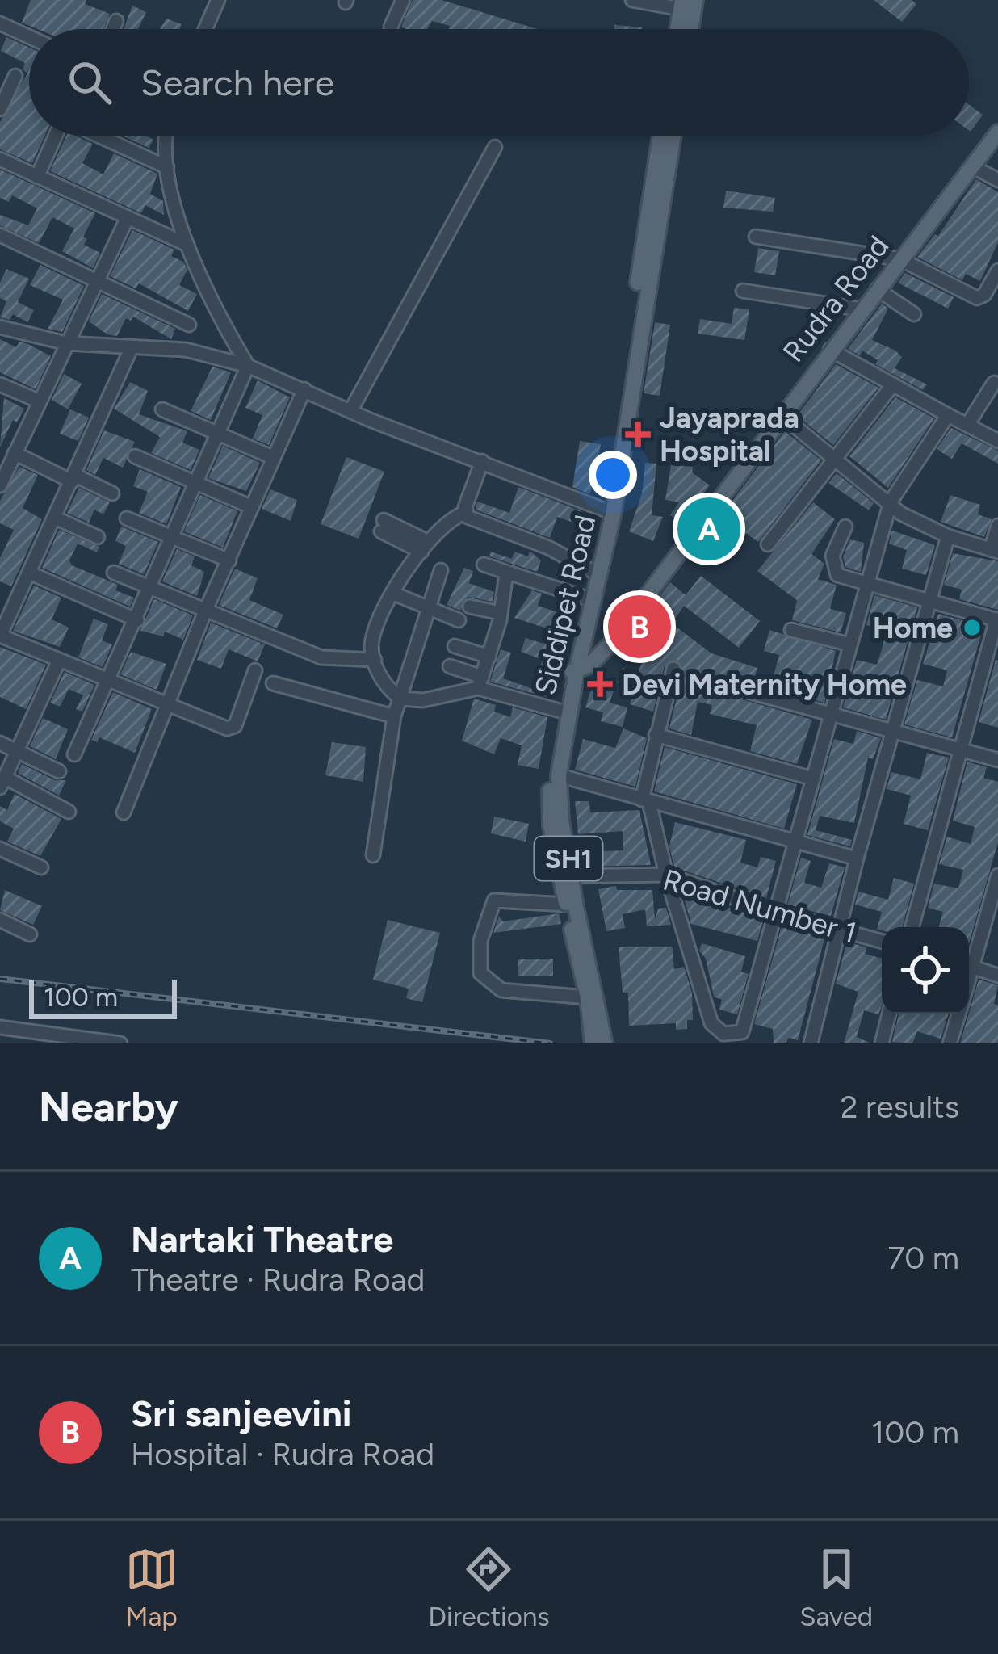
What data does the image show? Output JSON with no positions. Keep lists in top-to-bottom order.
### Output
{
  "streets": {
    "main road": ["Rudra Road", "Siddipet Road", "SH1"],
    "street": ["Road Number 1"]
  },
  "crossings": [
    ["Rudra Road", "Siddipet Road"],
    ["Siddipet Road", "Road Number 1"]
  ],
  "places": {
    "health": ["Jayaprada Hospital", "Devi Maternity Home"],
    "other": ["Home"]
  },
  "scale_bar": "100 m",
  "page": {
    "search": "Search here",
    "pins": ["A", "B"],
    "scale": "100 m",
    "heading": ["Nearby", "2 results"],
    "list": [
      {
        "mark": "A",
        "name": "Nartaki Theatre",
        "note": "Theatre · Rudra Road",
        "value": "70 m"
      },
      {
        "mark": "B",
        "name": "Sri sanjeevini",
        "note": "Hospital · Rudra Road",
        "value": "100 m"
      }
    ],
    "nav": ["Map", "Directions", "Saved"]
  }
}
